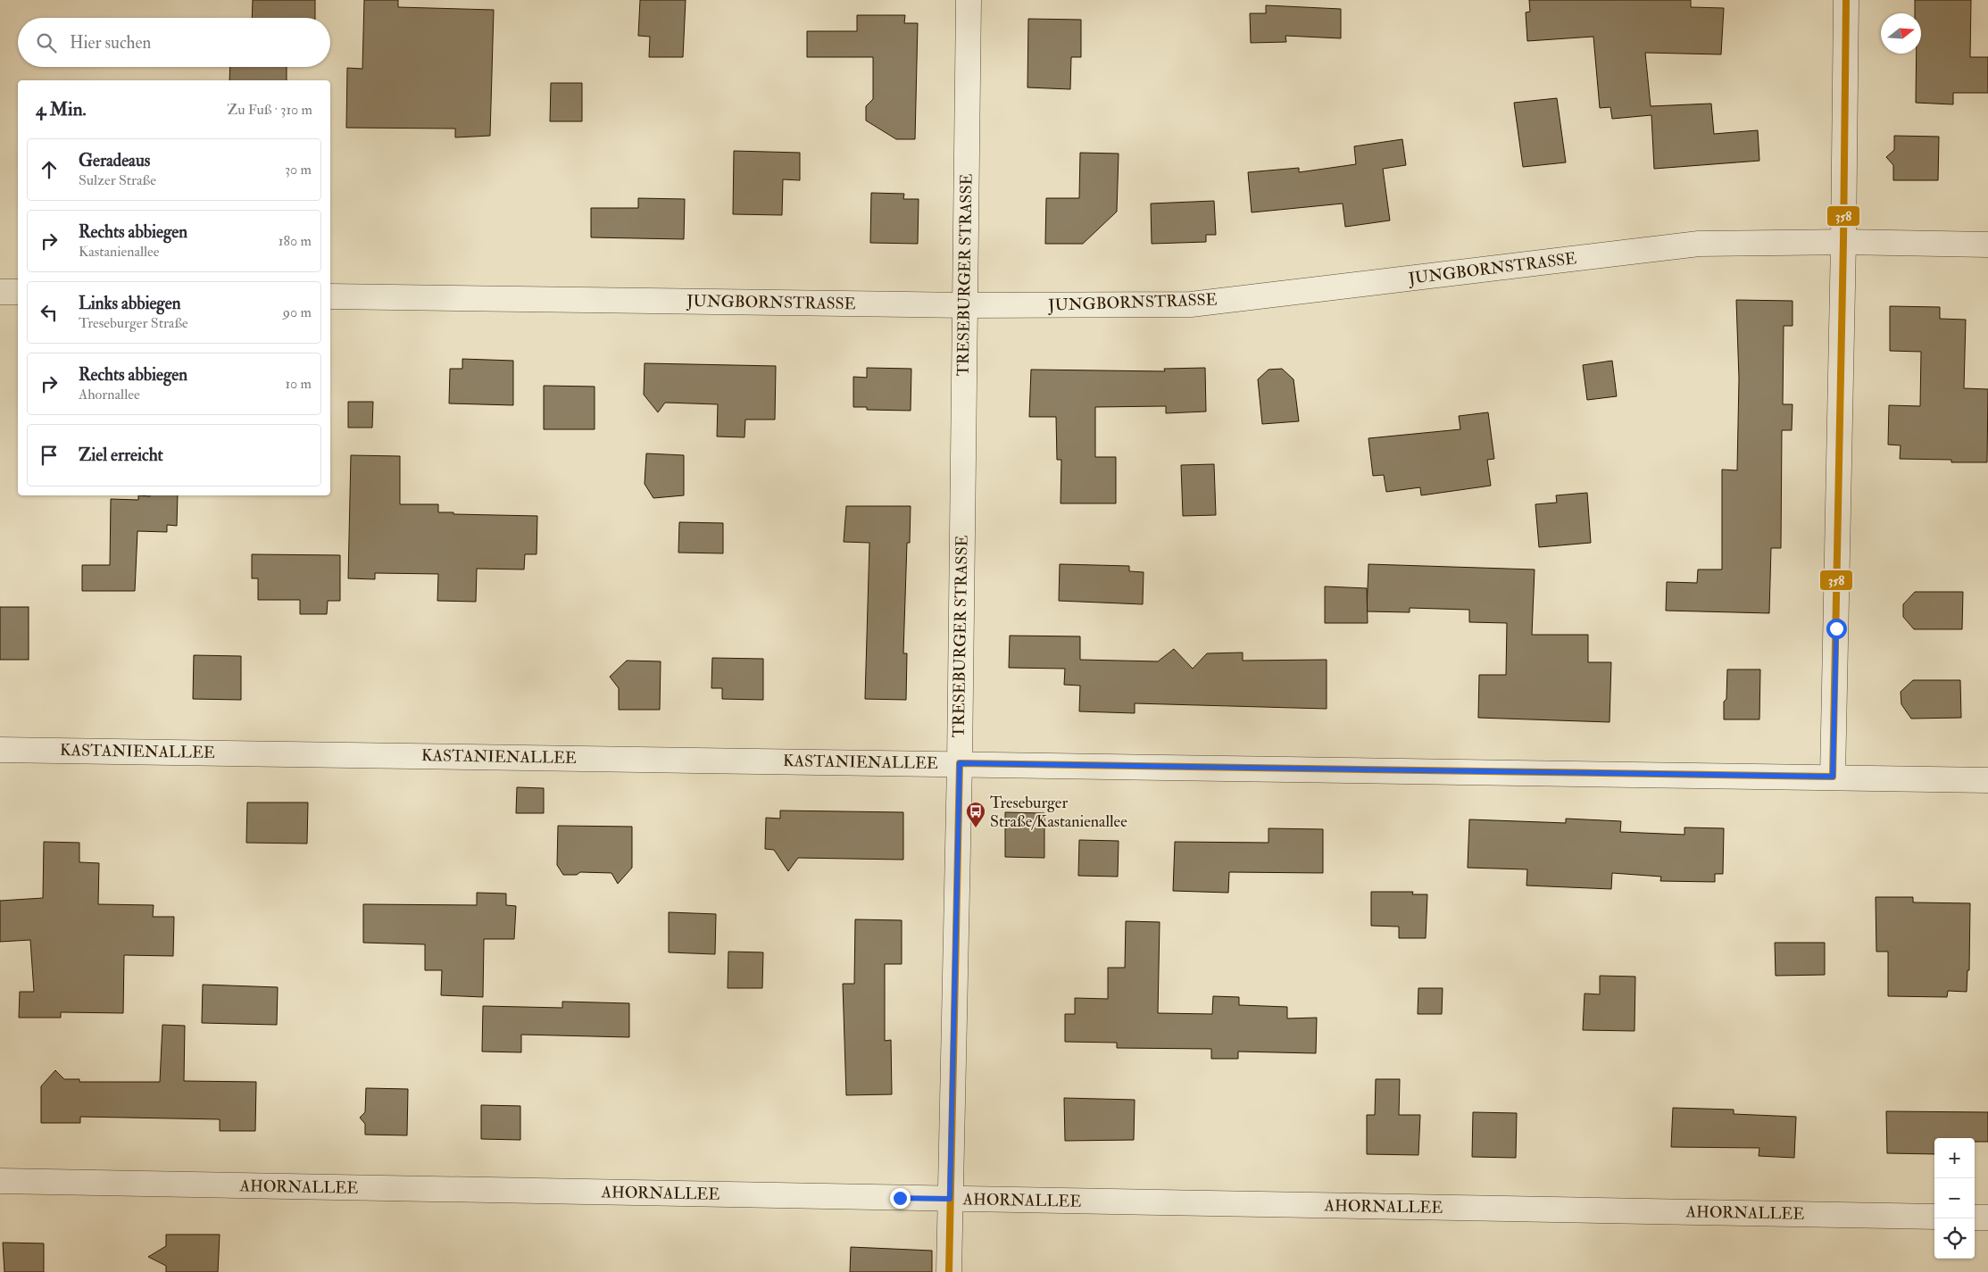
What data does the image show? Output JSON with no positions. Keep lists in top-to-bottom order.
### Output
{
  "streets": {
    "street": [
      "JUNGBORNSTRASSE",
      "TRESEBURGER STRASSE",
      "KASTANIENALLEE",
      "AHORNALLEE"
    ]
  },
  "crossings": [
    ["JUNGBORNSTRASSE", "TRESEBURGER STRASSE"],
    ["TRESEBURGER STRASSE", "KASTANIENALLEE"],
    ["TRESEBURGER STRASSE", "AHORNALLEE"]
  ],
  "places": {
    "bus stop": ["Treseburger Straße/Kastanienallee"]
  },
  "lines": ["transit line 358"],
  "north": "right",
  "page": {
    "search": "Hier suchen",
    "heading": ["4 Min.", "Zu Fuß · 310 m"],
    "list": [
      ["Geradeaus", "Sulzer Straße", "30 m"],
      ["Rechts abbiegen", "Kastanienallee", "180 m"],
      ["Links abbiegen", "Treseburger Straße", "90 m"],
      ["Rechts abbiegen", "Ahornallee", "10 m"],
      "Ziel erreicht"
    ],
    "map_buttons": ["+", "−"]
  }
}
